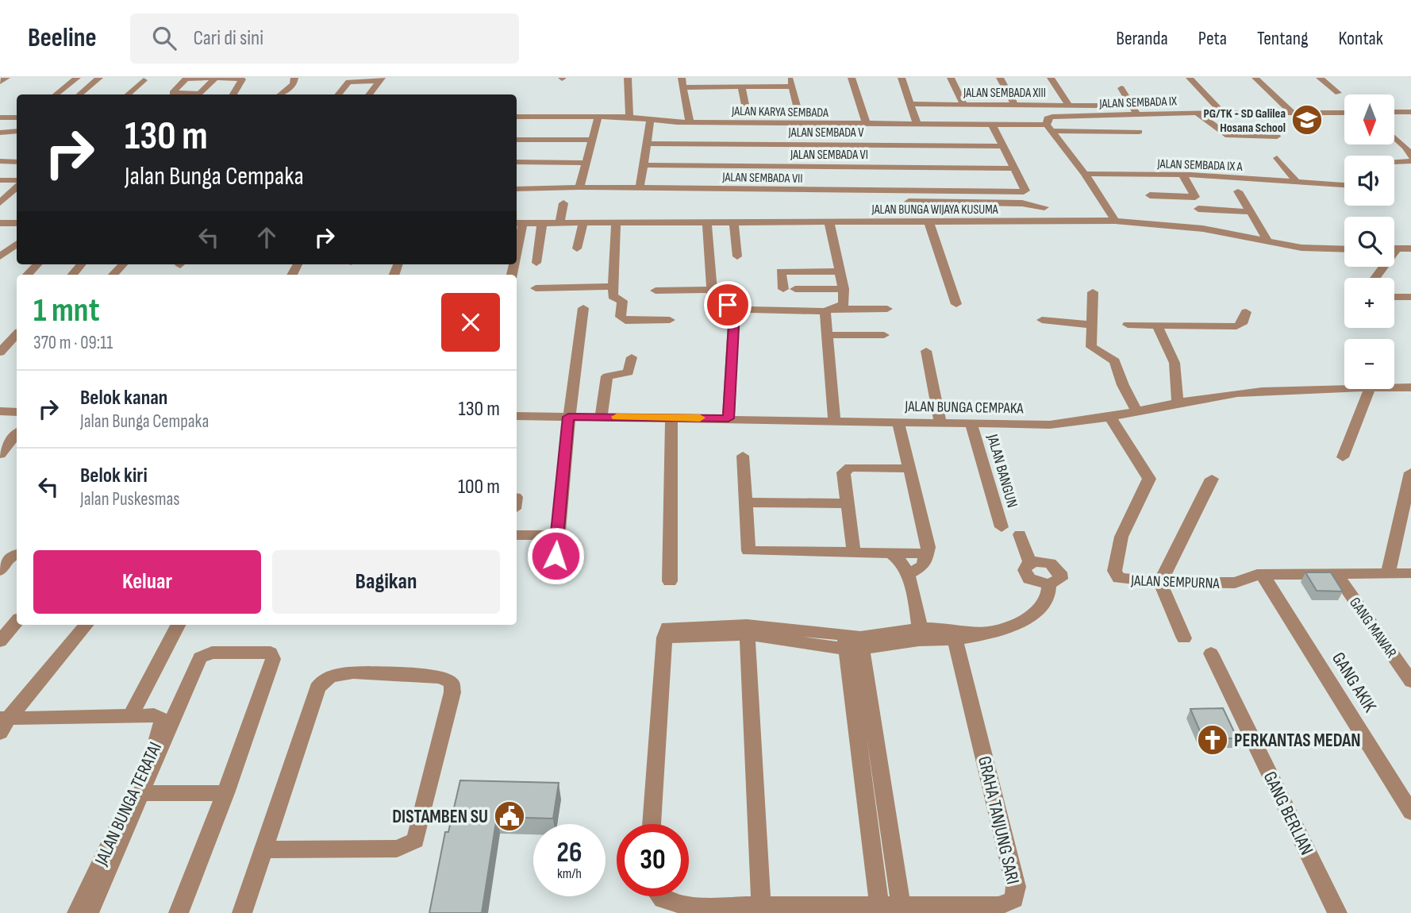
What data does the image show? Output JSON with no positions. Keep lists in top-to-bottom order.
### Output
{
  "streets": {
    "street": [
      "JALAN SEMBADA XIII",
      "JALAN SEMBADA IX",
      "JALAN KARYA SEMBADA",
      "JALAN SEMBADA V",
      "JALAN SEMBADA VI",
      "JALAN SEMBADA IX A",
      "JALAN SEMBADA VII",
      "JALAN BUNGA WIJAYA KUSUMA",
      "JALAN BUNGA CEMPAKA",
      "JALAN BANGUN",
      "JALAN SEMPURNA",
      "GANG MAWAR",
      "GANG AKIK",
      "JALAN BUNGA TERATAI",
      "GANG BERLIAN",
      "GRAHA TANJUNG SARI"
    ]
  },
  "crossings": [
    ["JALAN SEMBADA IX", "JALAN KARYA SEMBADA"],
    ["JALAN SEMBADA VI", "JALAN SEMBADA VII"],
    ["JALAN BUNGA CEMPAKA", "JALAN BANGUN"],
    ["JALAN BUNGA CEMPAKA", "JALAN SEMPURNA"],
    ["JALAN SEMPURNA", "GANG MAWAR"],
    ["JALAN SEMPURNA", "GANG AKIK"]
  ],
  "places": {
    "school or university": ["PG/TK - SD Galilea Hosana School"],
    "church": ["PERKANTAS MEDAN"],
    "public building": ["DISTAMBEN SU"]
  },
  "north": "bottom",
  "page": {
    "header": "Beeline",
    "search": "Cari di sini",
    "nav": [
      "Beranda",
      "Peta",
      "Tentang",
      "Kontak"
    ],
    "map_buttons": ["+", "−"],
    "turn": ["130 m", "Jalan Bunga Cempaka"],
    "heading": ["1 mnt", "370 m · 09:11"],
    "list": [
      {
        "name": "Belok kanan",
        "note": "Jalan Bunga Cempaka",
        "value": "130 m"
      },
      {
        "name": "Belok kiri",
        "note": "Jalan Puskesmas",
        "value": "100 m"
      }
    ],
    "buttons": ["Keluar", "Bagikan"],
    "speed": "26 km/h",
    "limit": "30"
  }
}
